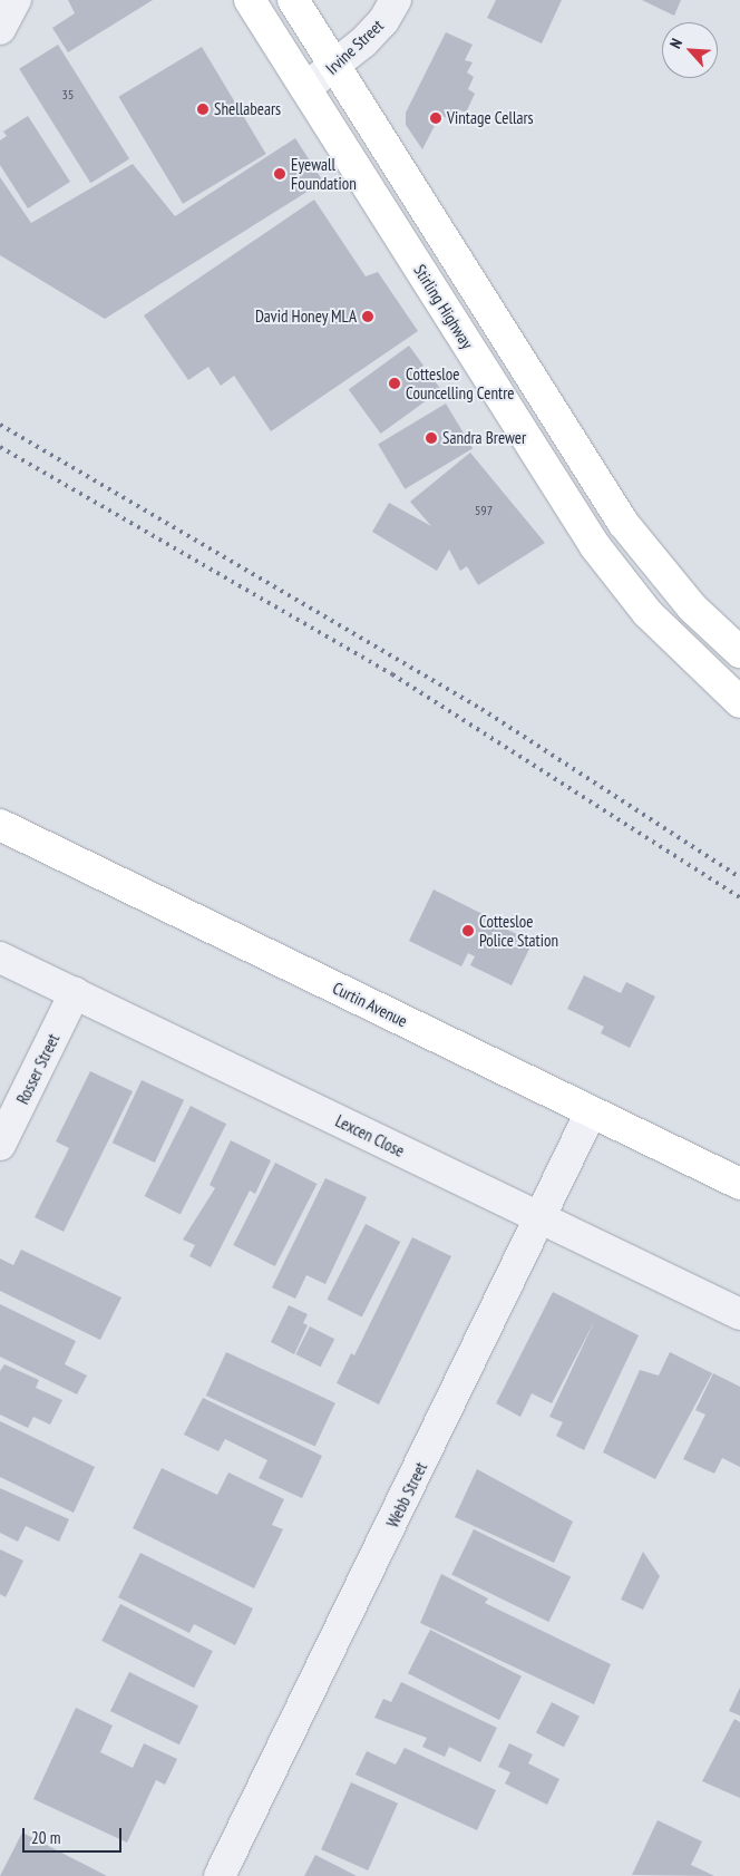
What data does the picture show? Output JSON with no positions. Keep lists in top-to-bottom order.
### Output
{
  "streets": {
    "main road": ["Stirling Highway", "Curtin Avenue"],
    "street": [
      "Irvine Street",
      "Rosser Street",
      "Lexcen Close",
      "Webb Street"
    ]
  },
  "crossings": [
    ["Irvine Street", "Stirling Highway"],
    ["Curtin Avenue", "Webb Street"],
    ["Rosser Street", "Lexcen Close"],
    ["Lexcen Close", "Webb Street"]
  ],
  "places": [
    "Shellabears",
    "Vintage Cellars",
    "Eyewall Foundation",
    "David Honey MLA",
    "Cottesloe Councelling Centre",
    "Sandra Brewer",
    "Cottesloe Police Station"
  ],
  "house_numbers": ["35", "597"],
  "scale_bar": "20 m",
  "north": "top left"
}
